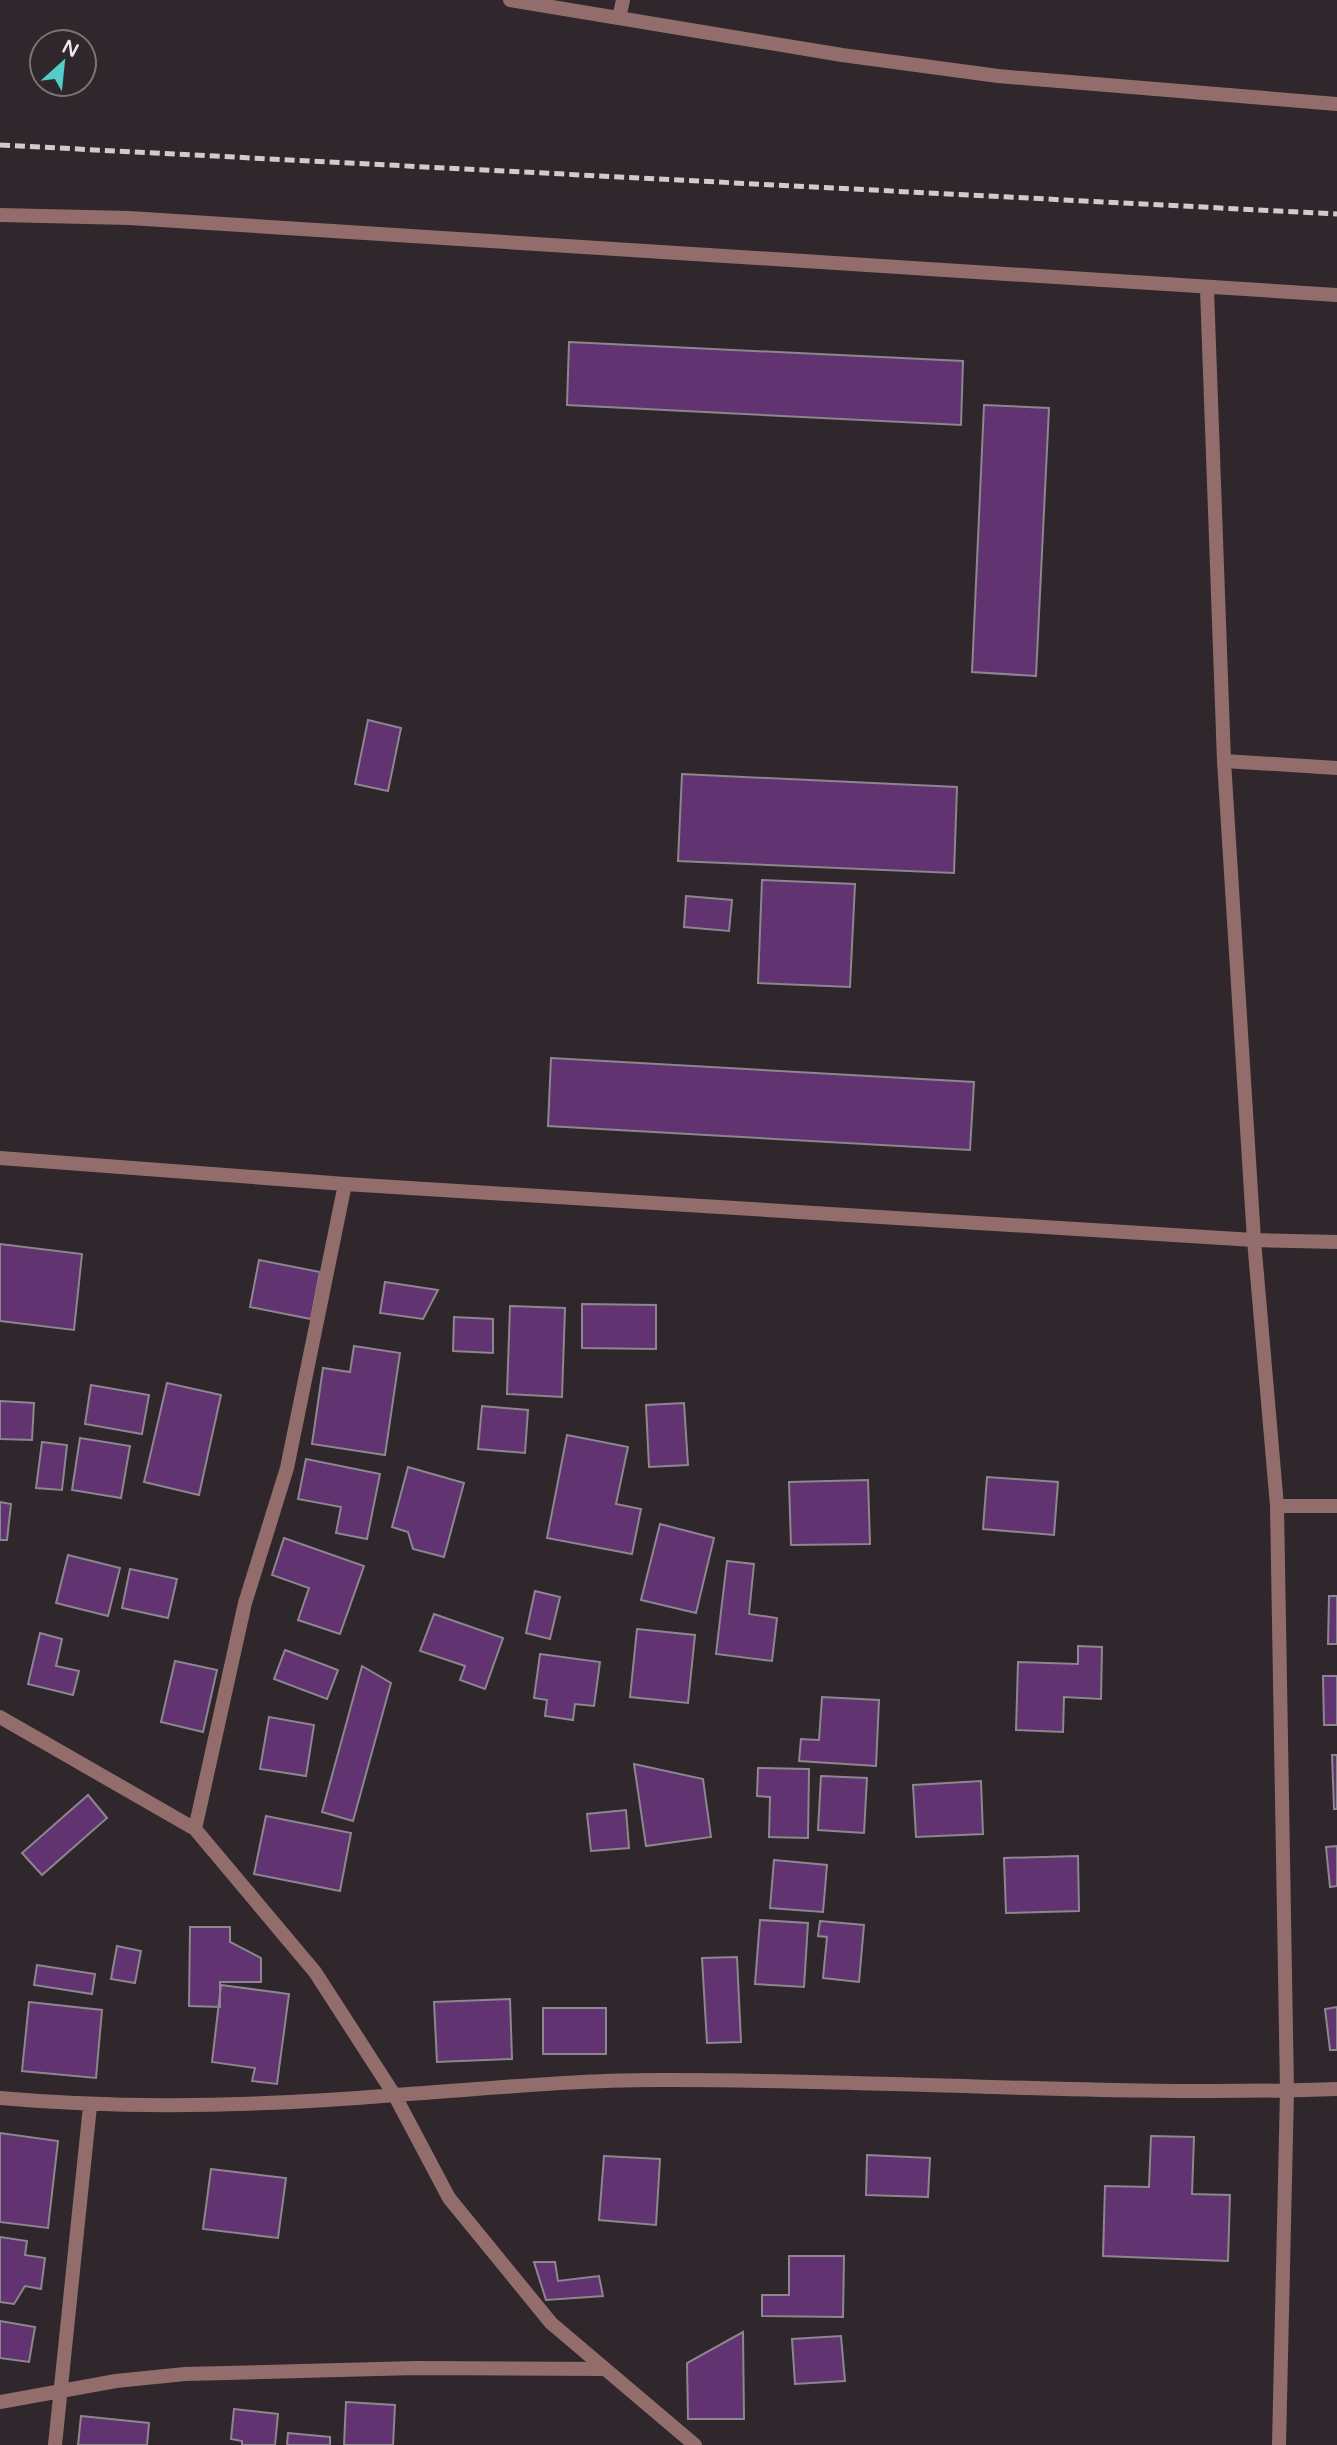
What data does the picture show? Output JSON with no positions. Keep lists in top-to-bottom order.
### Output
{
  "north": "top right"
}
